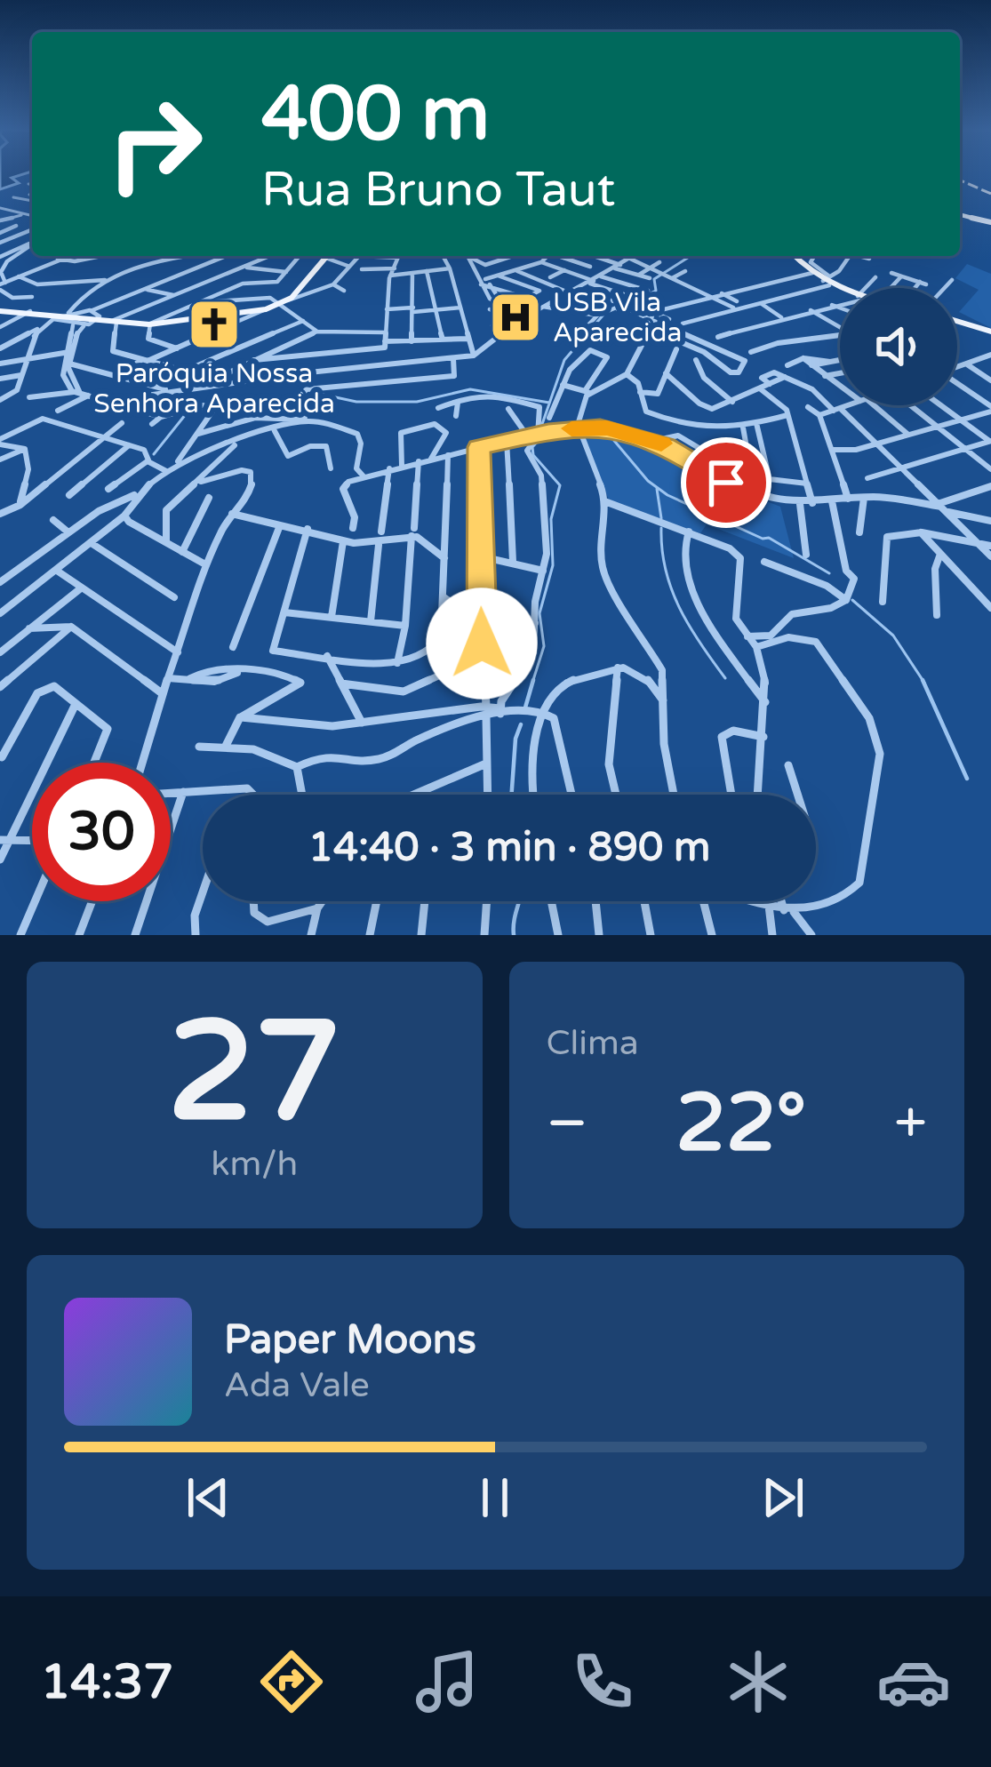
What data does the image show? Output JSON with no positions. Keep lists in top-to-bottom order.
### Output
{
  "places": {
    "hospital": ["USB Vila Aparecida"],
    "church": ["Paróquia Nossa Senhora Aparecida"]
  },
  "page": {
    "turn": ["400 m", "Rua Bruno Taut"],
    "limit": "30",
    "trip": "14:40 · 3 min · 890 m",
    "tile": [
      ["27", "km/h"],
      "Clima"
    ],
    "heat": ["−", "22°", "+"],
    "song": ["Paper Moons", "Ada Vale"],
    "tabs": "14:37"
  }
}
